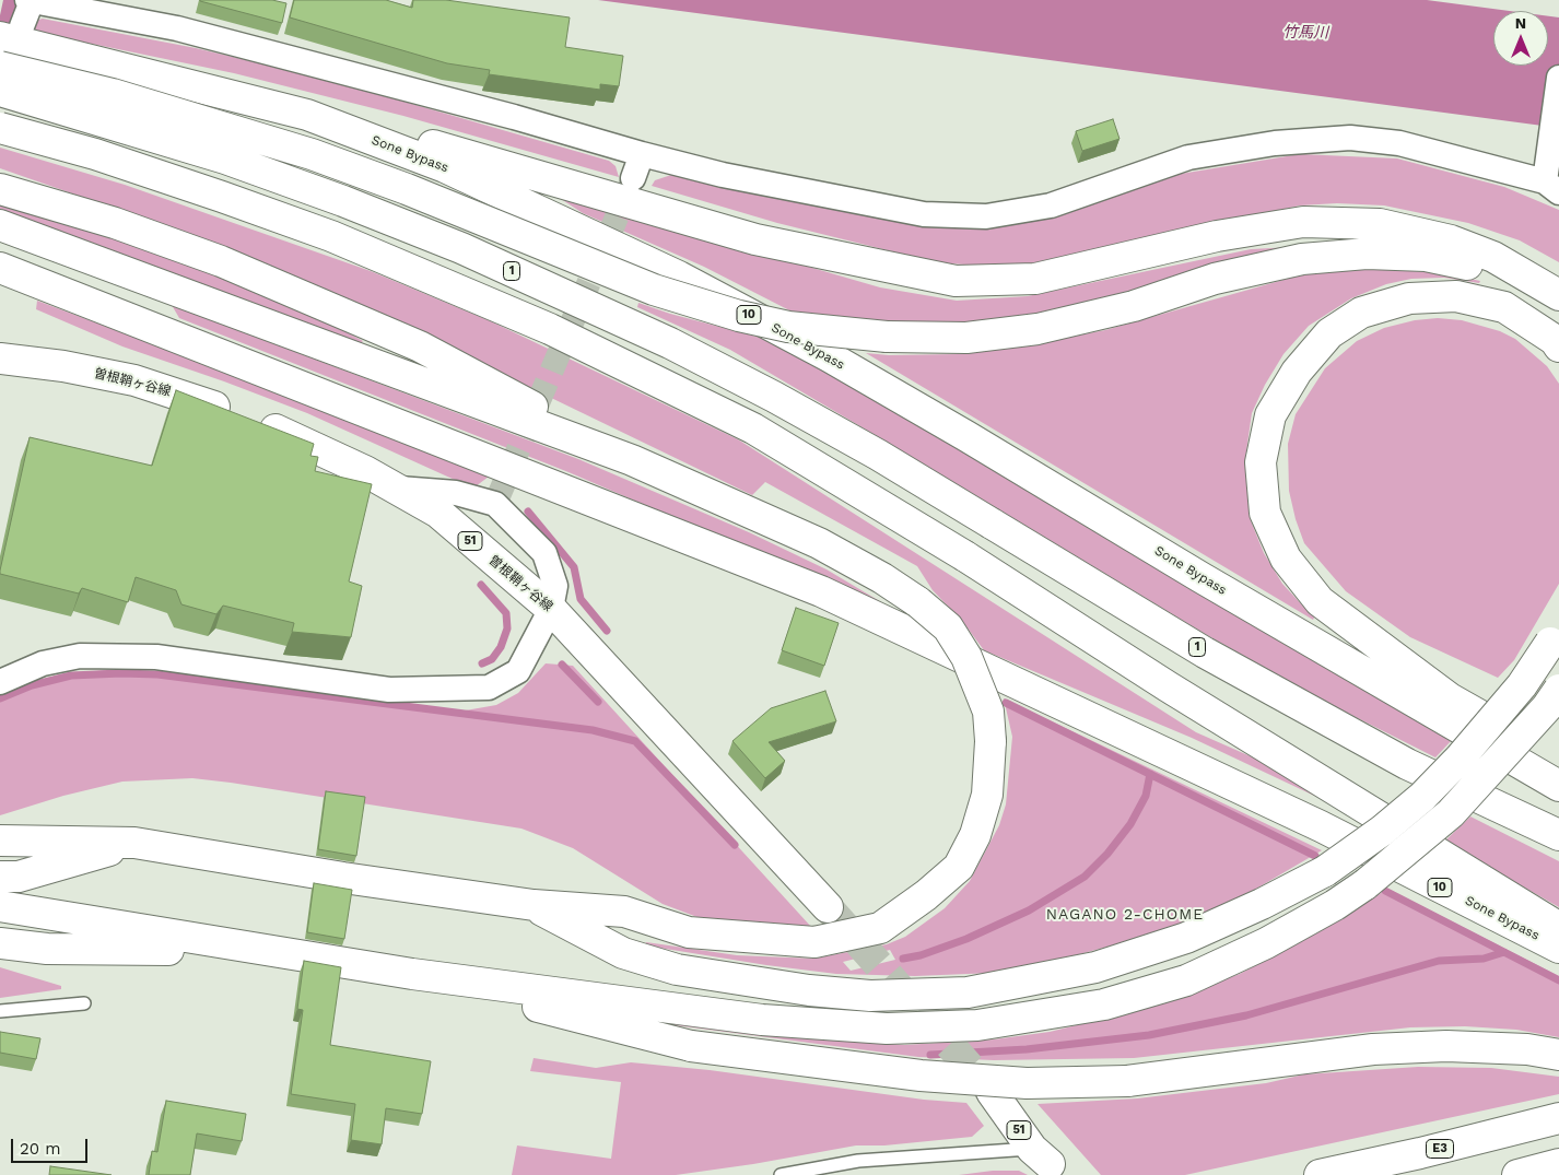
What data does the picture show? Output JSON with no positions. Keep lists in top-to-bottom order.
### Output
{
  "streets": {
    "main road": [
      "Sone Bypass",
      "1",
      "10",
      "曽根鞘ヶ谷線",
      "51",
      "E3"
    ]
  },
  "districts": ["NAGANO 2-CHOME"],
  "water": ["竹馬川"],
  "scale_bar": "20 m",
  "north": "top"
}
